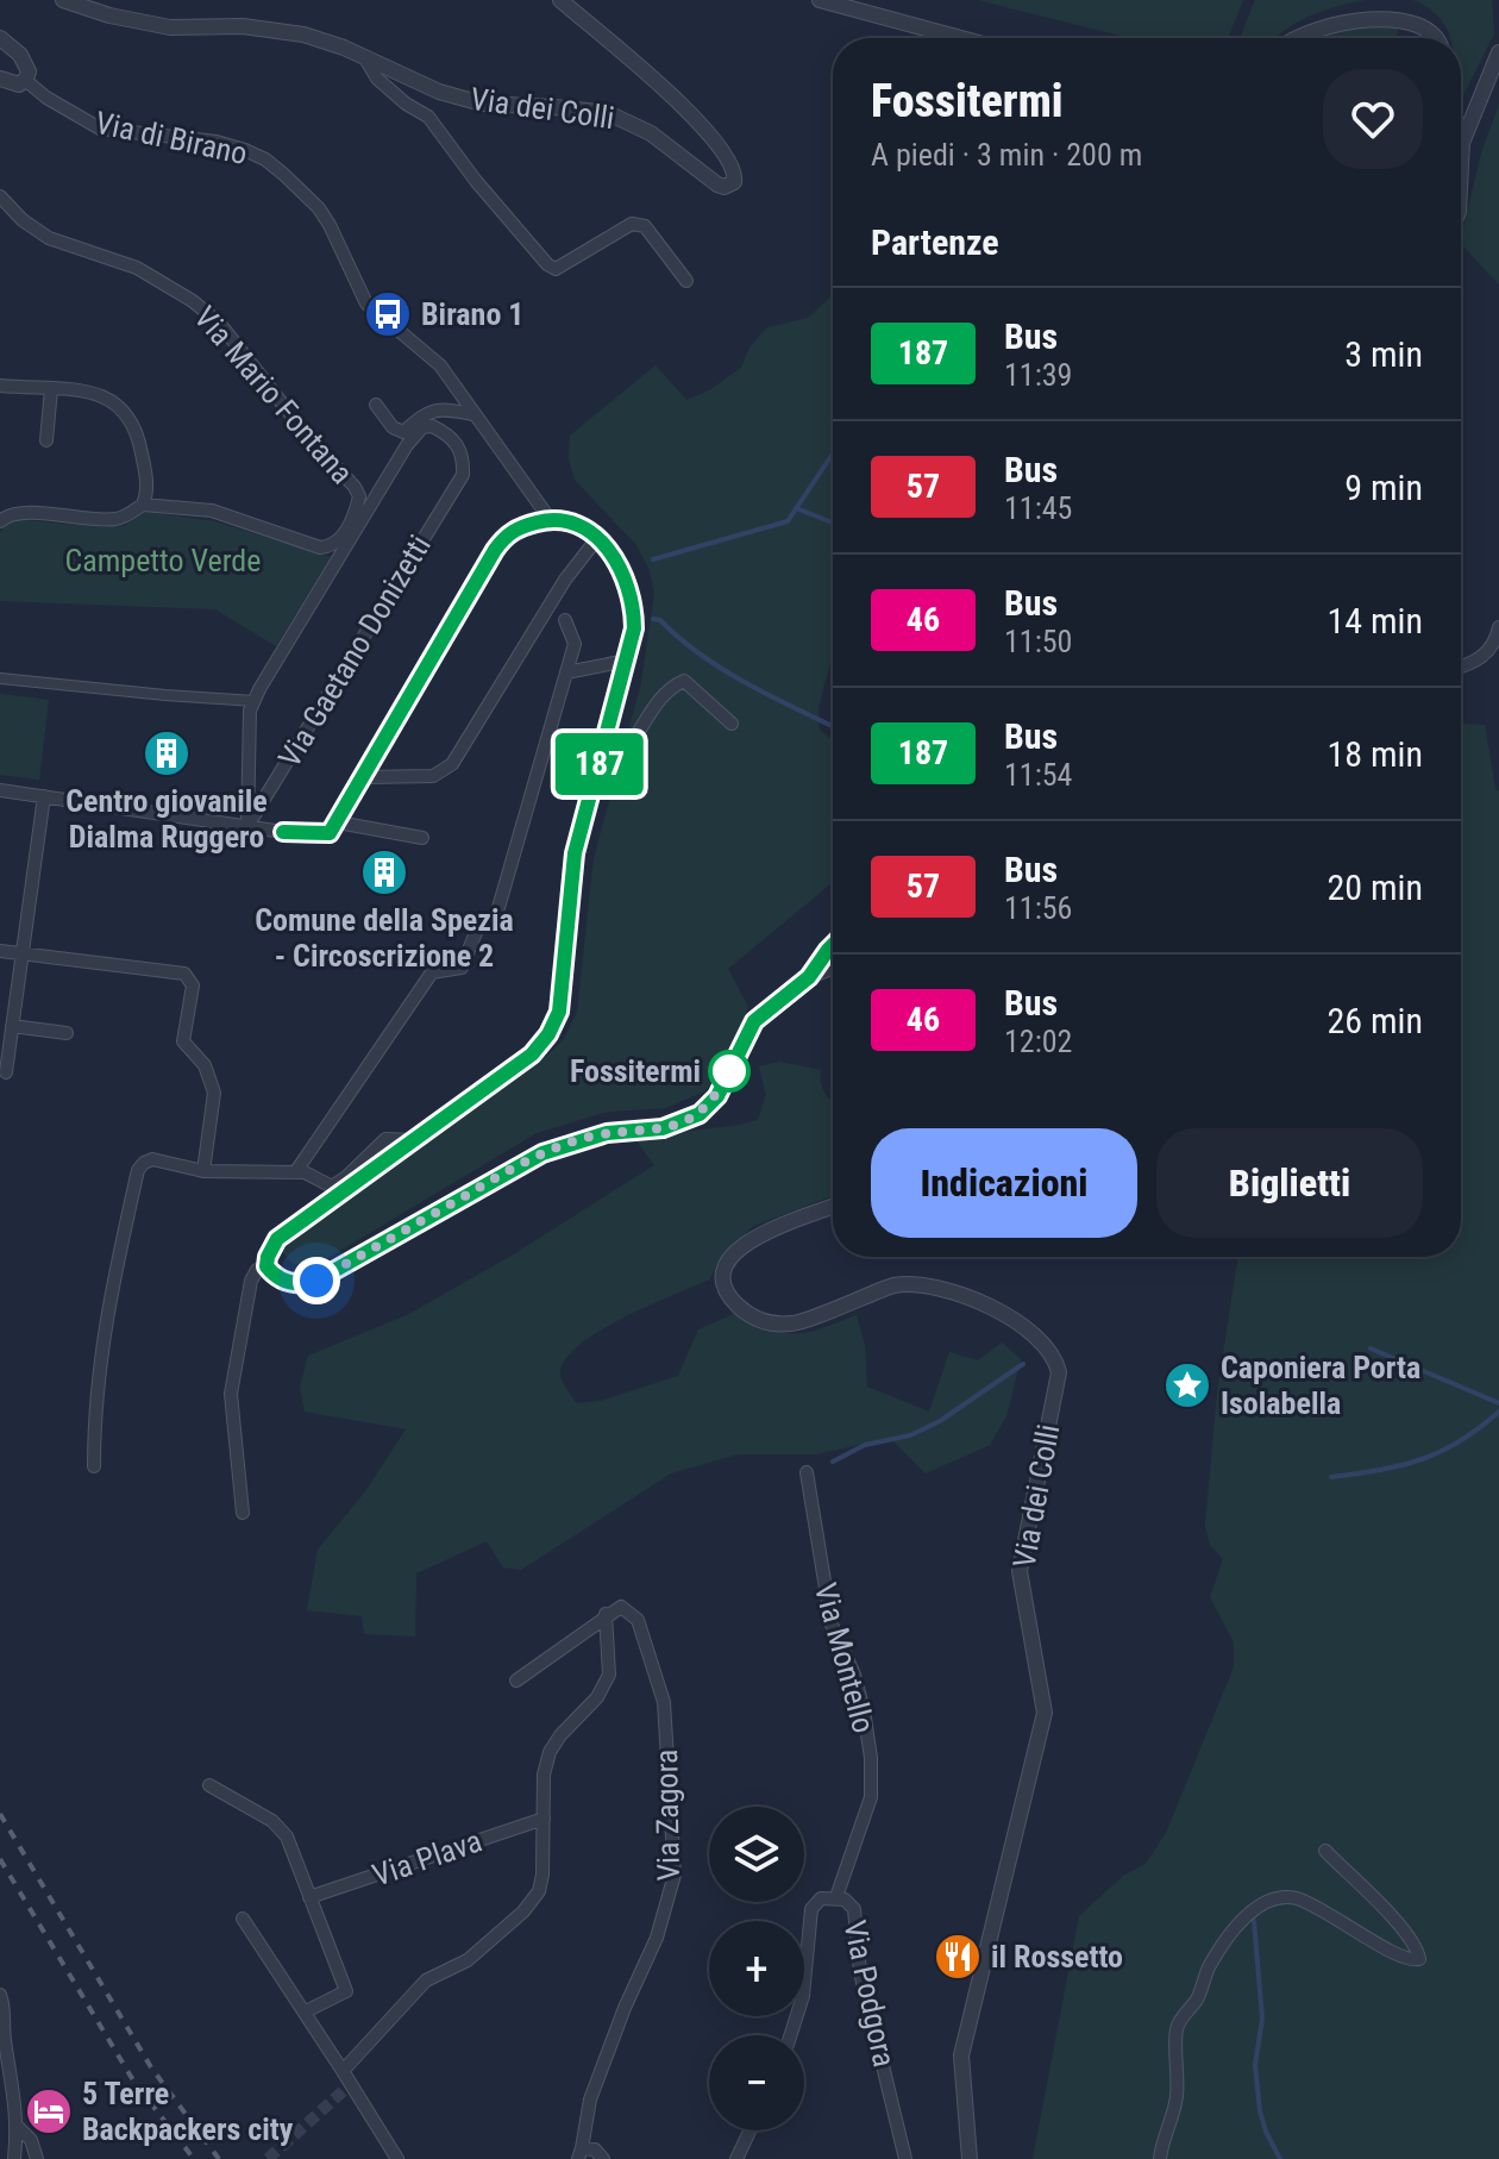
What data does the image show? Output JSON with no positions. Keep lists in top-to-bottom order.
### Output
{
  "streets": {
    "street": [
      "Via dei Colli",
      "Via di Birano",
      "Via Mario Fontana",
      "Via Gaetano Donizetti",
      "Via Montello",
      "Via Zagora",
      "Via Plava",
      "Via Podgora"
    ]
  },
  "crossings": [
    ["Via Montello", "Via Podgora"]
  ],
  "parks": ["Campetto Verde"],
  "places": {
    "bus stop": ["Birano 1"],
    "building": ["Centro giovanile Dialma Ruggero", "Comune della Spezia - Circoscrizione 2"],
    "other": ["Fossitermi"],
    "place": ["Caponiera Porta Isolabella"],
    "restaurant": ["il Rossetto"],
    "hotel": ["5 Terre Backpackers city"]
  },
  "lines": ["bus line 187"],
  "page": {
    "on_map": "187",
    "heading": [
      ["Fossitermi", "A piedi · 3 min · 200 m"],
      "Partenze"
    ],
    "list": [
      {
        "mark": "187",
        "name": "Bus",
        "note": "11:39",
        "value": "3 min"
      },
      {
        "mark": "57",
        "name": "Bus",
        "note": "11:45",
        "value": "9 min"
      },
      {
        "mark": "46",
        "name": "Bus",
        "note": "11:50",
        "value": "14 min"
      },
      {
        "mark": "187",
        "name": "Bus",
        "note": "11:54",
        "value": "18 min"
      },
      {
        "mark": "57",
        "name": "Bus",
        "note": "11:56",
        "value": "20 min"
      },
      {
        "mark": "46",
        "name": "Bus",
        "note": "12:02",
        "value": "26 min"
      }
    ],
    "buttons": ["Indicazioni", "Biglietti"],
    "map_buttons": ["+", "−"]
  }
}
